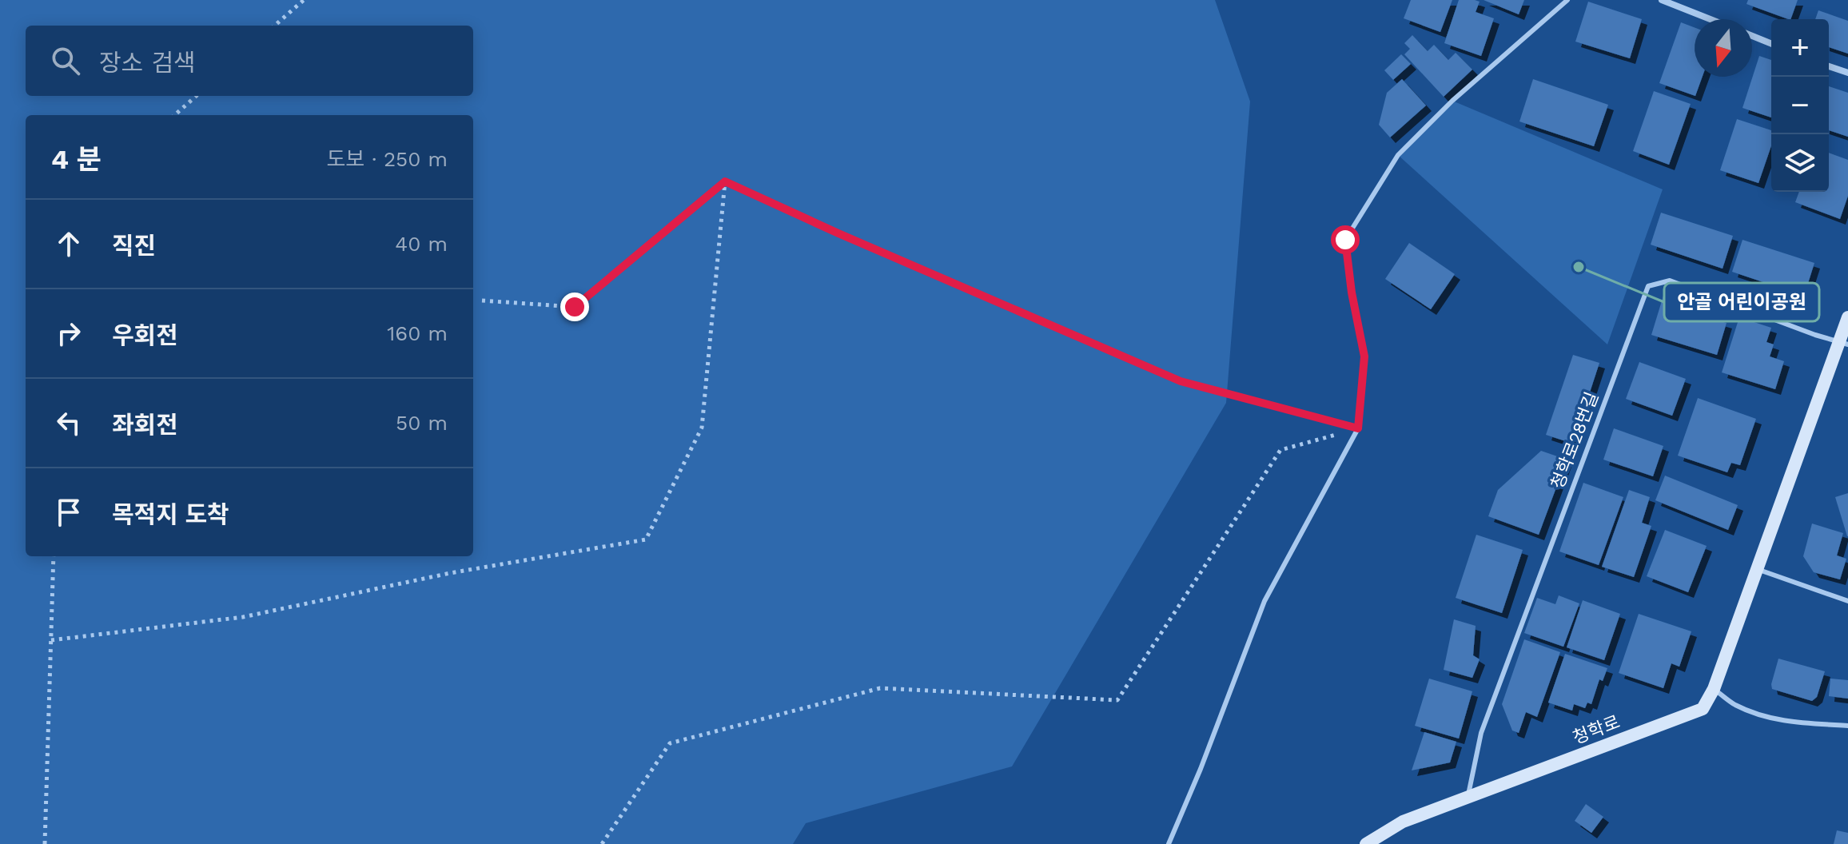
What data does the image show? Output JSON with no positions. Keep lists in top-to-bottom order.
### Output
{
  "streets": {
    "street": ["청학로"],
    "lane": ["청학로28번길"]
  },
  "crossings": [
    ["청학로28번길", "청학로"]
  ],
  "places": ["안골 어린이공원"],
  "north": "bottom",
  "page": {
    "map_buttons": ["+", "−"],
    "search": "장소 검색",
    "heading": ["4 분", "도보 · 250 m"],
    "list": [
      ["직진", "40 m"],
      ["우회전", "160 m"],
      ["좌회전", "50 m"],
      "목적지 도착"
    ]
  }
}
